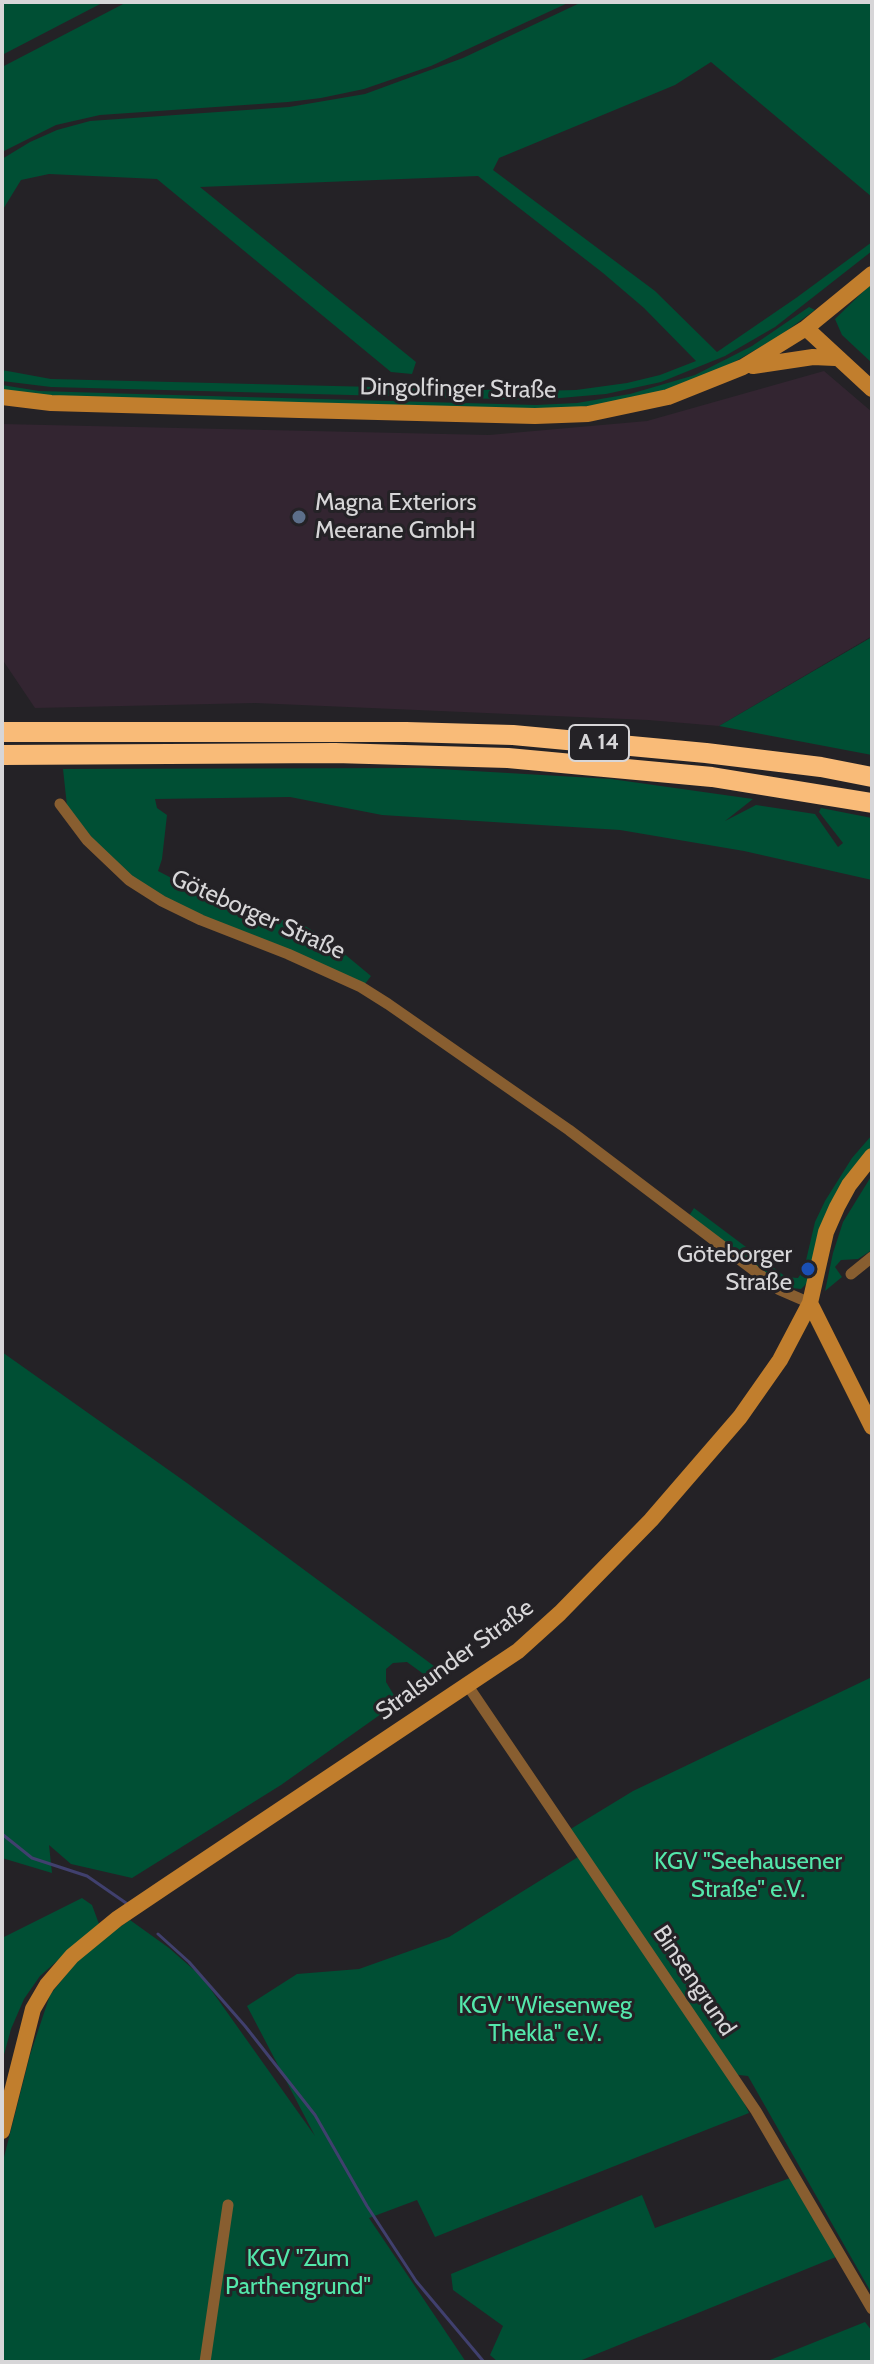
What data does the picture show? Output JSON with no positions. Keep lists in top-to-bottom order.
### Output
{
  "streets": {
    "highway": ["A 14"],
    "street": [
      "Dingolfinger Straße",
      "Göteborger Straße",
      "Stralsunder Straße",
      "Binsengrund"
    ]
  },
  "crossings": [
    ["Göteborger Straße", "Stralsunder Straße"],
    ["Stralsunder Straße", "Binsengrund"]
  ],
  "parks": ["KGV \"Seehausener Straße\" e.V.", "KGV \"Wiesenweg Thekla\" e.V.", "KGV \"Zum Parthengrund\""],
  "places": ["Magna Exteriors Meerane GmbH", "Göteborger Straße"]
}
